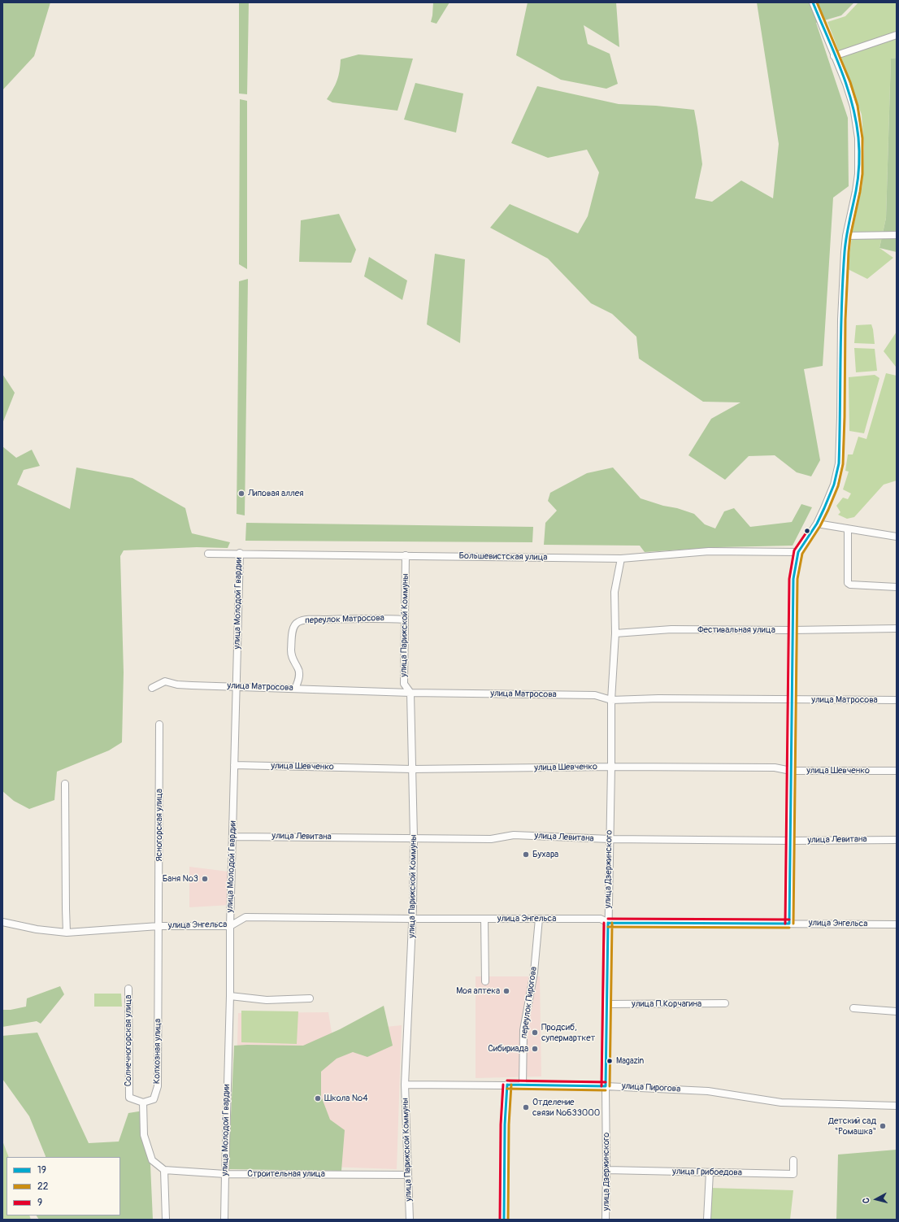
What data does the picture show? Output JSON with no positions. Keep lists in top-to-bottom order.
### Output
{
  "streets": {
    "street": [
      "Большевистская улица",
      "улица Молодой Гвардии",
      "переулок Матросова",
      "улица Парижской Коммуны",
      "Фестивальная улица",
      "улица Матросова",
      "улица Шевченко",
      "Ясногорская улица",
      "улица Левитана",
      "улица Дзержинского",
      "улица Энгельса",
      "переулок Пирогова",
      "улица П.Корчагина",
      "Солнечногорская улица",
      "Колхозная улица",
      "улица Пирогова",
      "улица Грибоедова",
      "Строительная улица"
    ]
  },
  "crossings": [
    ["Большевистская улица", "улица Молодой Гвардии"],
    ["Большевистская улица", "улица Парижской Коммуны"],
    ["Большевистская улица", "улица Дзержинского"],
    ["улица Молодой Гвардии", "улица Матросова"],
    ["улица Молодой Гвардии", "улица Шевченко"],
    ["улица Молодой Гвардии", "улица Левитана"],
    ["улица Молодой Гвардии", "улица Энгельса"],
    ["улица Молодой Гвардии", "Строительная улица"],
    ["переулок Матросова", "улица Парижской Коммуны"],
    ["переулок Матросова", "улица Матросова"],
    ["улица Парижской Коммуны", "улица Матросова"],
    ["улица Парижской Коммуны", "улица Шевченко"],
    ["улица Парижской Коммуны", "улица Левитана"],
    ["улица Парижской Коммуны", "улица Энгельса"],
    ["улица Парижской Коммуны", "улица Пирогова"],
    ["улица Парижской Коммуны", "Строительная улица"],
    ["Фестивальная улица", "улица Дзержинского"],
    ["улица Матросова", "улица Дзержинского"],
    ["улица Шевченко", "улица Дзержинского"],
    ["Ясногорская улица", "улица Энгельса"],
    ["Ясногорская улица", "Колхозная улица"],
    ["улица Левитана", "улица Дзержинского"],
    ["улица Дзержинского", "улица Энгельса"],
    ["улица Дзержинского", "улица П.Корчагина"],
    ["улица Дзержинского", "улица Пирогова"],
    ["улица Дзержинского", "улица Грибоедова"],
    ["улица Энгельса", "переулок Пирогова"],
    ["улица Энгельса", "Колхозная улица"],
    ["переулок Пирогова", "улица Пирогова"],
    ["Солнечногорская улица", "Колхозная улица"]
  ],
  "places": [
    "Липовая аллея",
    "Бухара",
    "Баня №3",
    "Моя аптека",
    "Продсиб, супермарткет",
    "Сибириада",
    "Magazin",
    "Школа №4",
    "Отделение связи №633000",
    "Детский сад \"Ромашка\""
  ],
  "lines": ["transit line 19", "transit line 22", "transit line 9"],
  "legend": ["19", "22", "9"],
  "north": "left"
}
